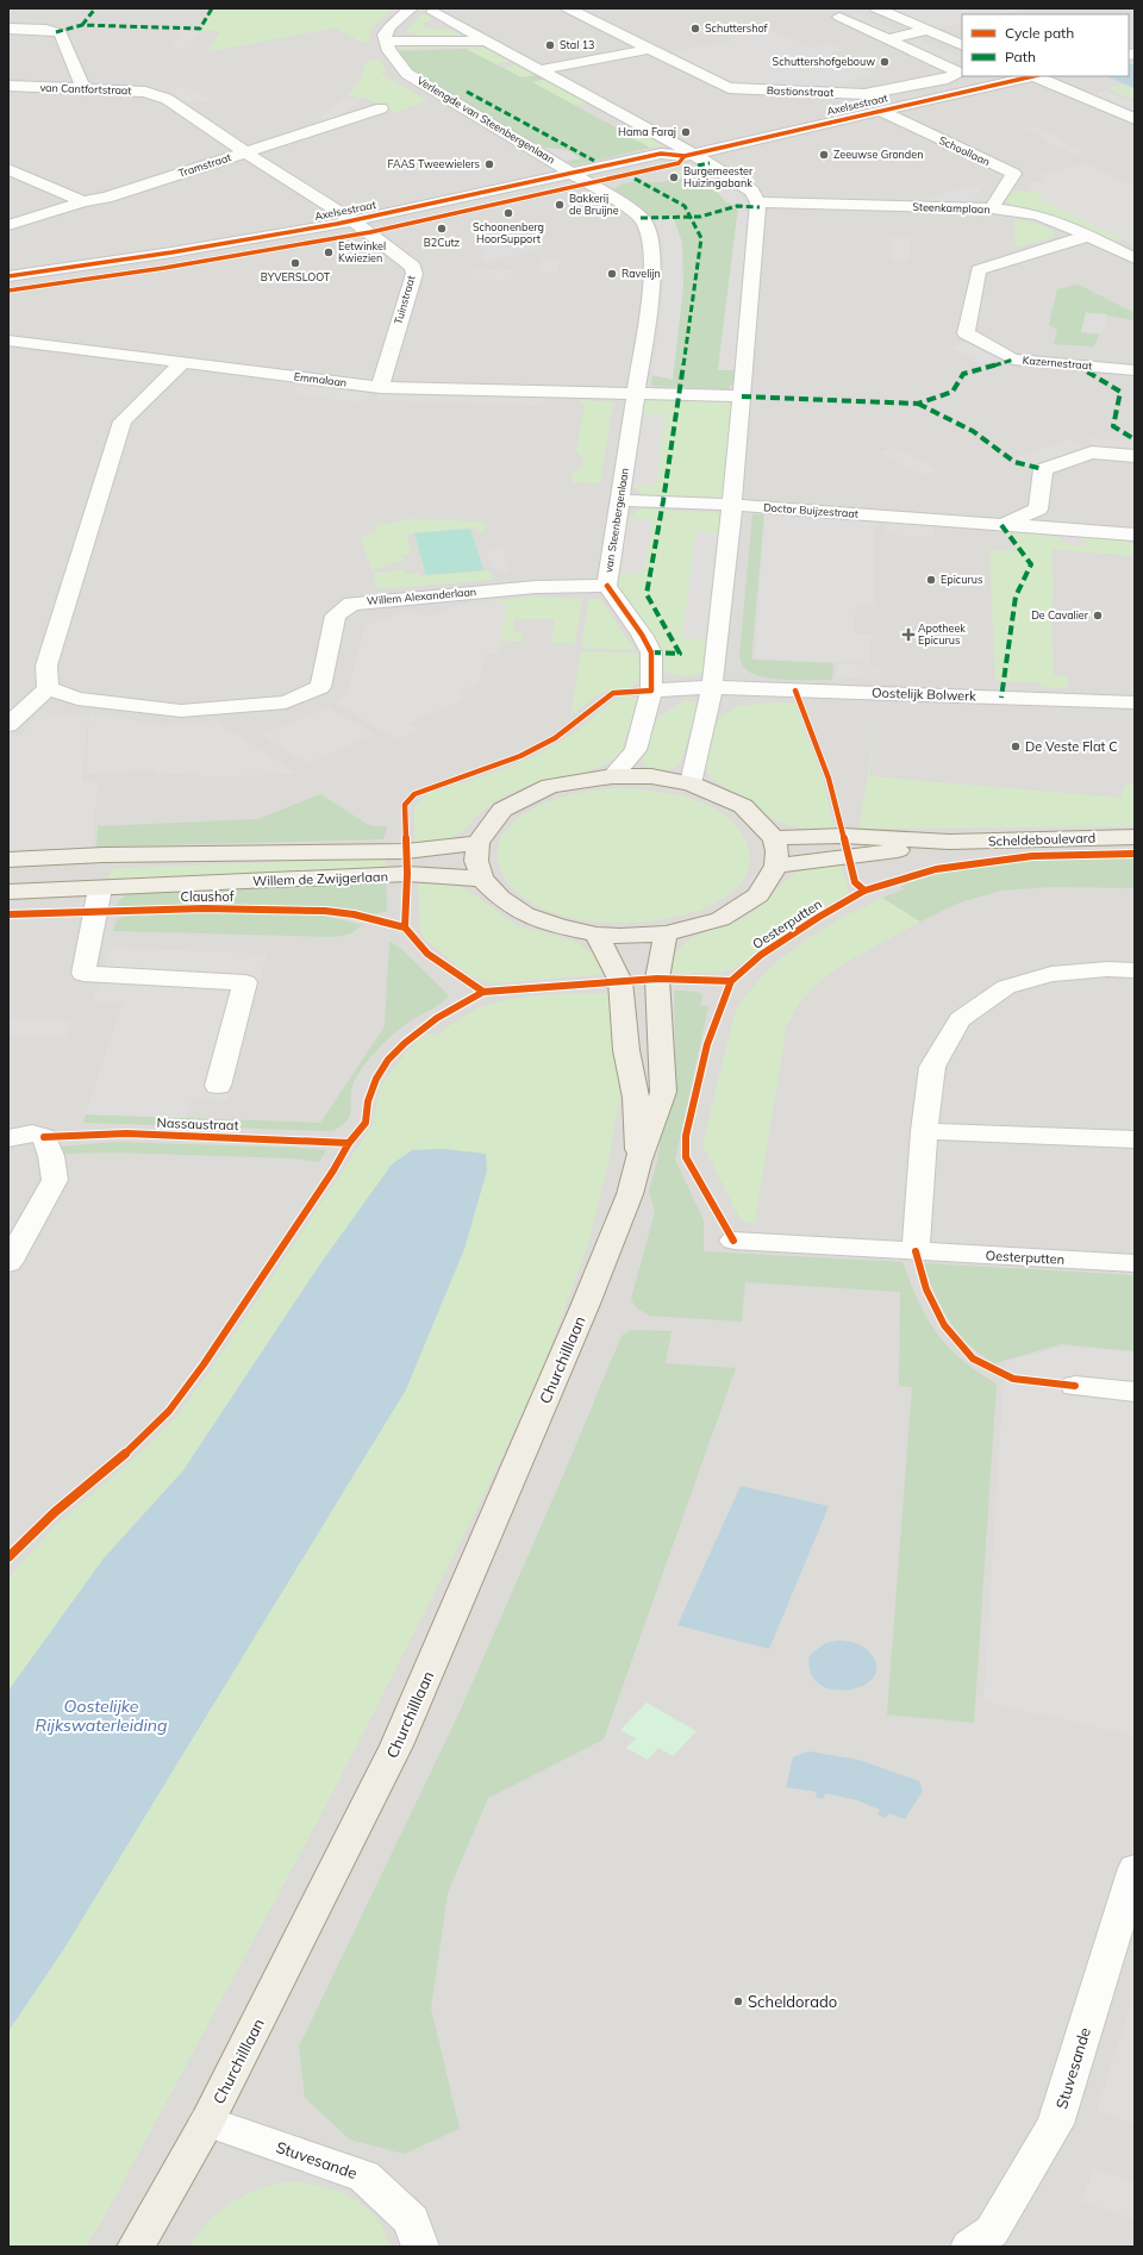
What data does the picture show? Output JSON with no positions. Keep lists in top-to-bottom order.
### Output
{
  "streets": {
    "main road": ["Scheldeboulevard", "Willem de Zwijgerlaan", "Churchilllaan"],
    "street": [
      "van Cantfortstraat",
      "Bastionstraat",
      "Axelsestraat",
      "Verlengde van Steenbergenlaan",
      "Schoollaan",
      "Tramstraat",
      "Steenkamplaan",
      "Tuinstraat",
      "Kazernestraat",
      "Emmalaan",
      "Doctor Buijzestraat",
      "van Steenbergenlaan",
      "Willem Alexanderlaan",
      "Oostelijk Bolwerk",
      "Oesterputten",
      "Stuvesande"
    ],
    "cycle path": ["Claushof", "Nassaustraat"]
  },
  "crossings": [
    ["van Cantfortstraat", "Axelsestraat"],
    ["van Cantfortstraat", "Tramstraat"],
    ["Axelsestraat", "Verlengde van Steenbergenlaan"],
    ["Axelsestraat", "Schoollaan"],
    ["Axelsestraat", "Tuinstraat"],
    ["Axelsestraat", "van Steenbergenlaan"],
    ["Schoollaan", "Steenkamplaan"],
    ["Steenkamplaan", "Kazernestraat"],
    ["Tuinstraat", "Emmalaan"],
    ["Emmalaan", "van Steenbergenlaan"],
    ["Doctor Buijzestraat", "van Steenbergenlaan"],
    ["van Steenbergenlaan", "Willem Alexanderlaan"],
    ["Churchilllaan", "Stuvesande"]
  ],
  "water": ["Oostelijke Rijkswaterleiding"],
  "places": {
    "other": [
      "Schuttershof",
      "Stal 13",
      "Schuttershofgebouw",
      "Hama Faraj",
      "Zeeuwse Gronden",
      "FAAS Tweewielers",
      "Burgemeester Huizingabank",
      "Bakkerij de Bruijne",
      "Schoonenberg HoorSupport",
      "B2Cutz",
      "Eetwinkel Kwiezien",
      "BYVERSLOOT",
      "Ravelijn",
      "Epicurus",
      "De Cavalier",
      "De Veste Flat C",
      "Scheldorado"
    ],
    "health": ["Apotheek Epicurus"]
  },
  "legend": ["Cycle path", "Path"]
}
